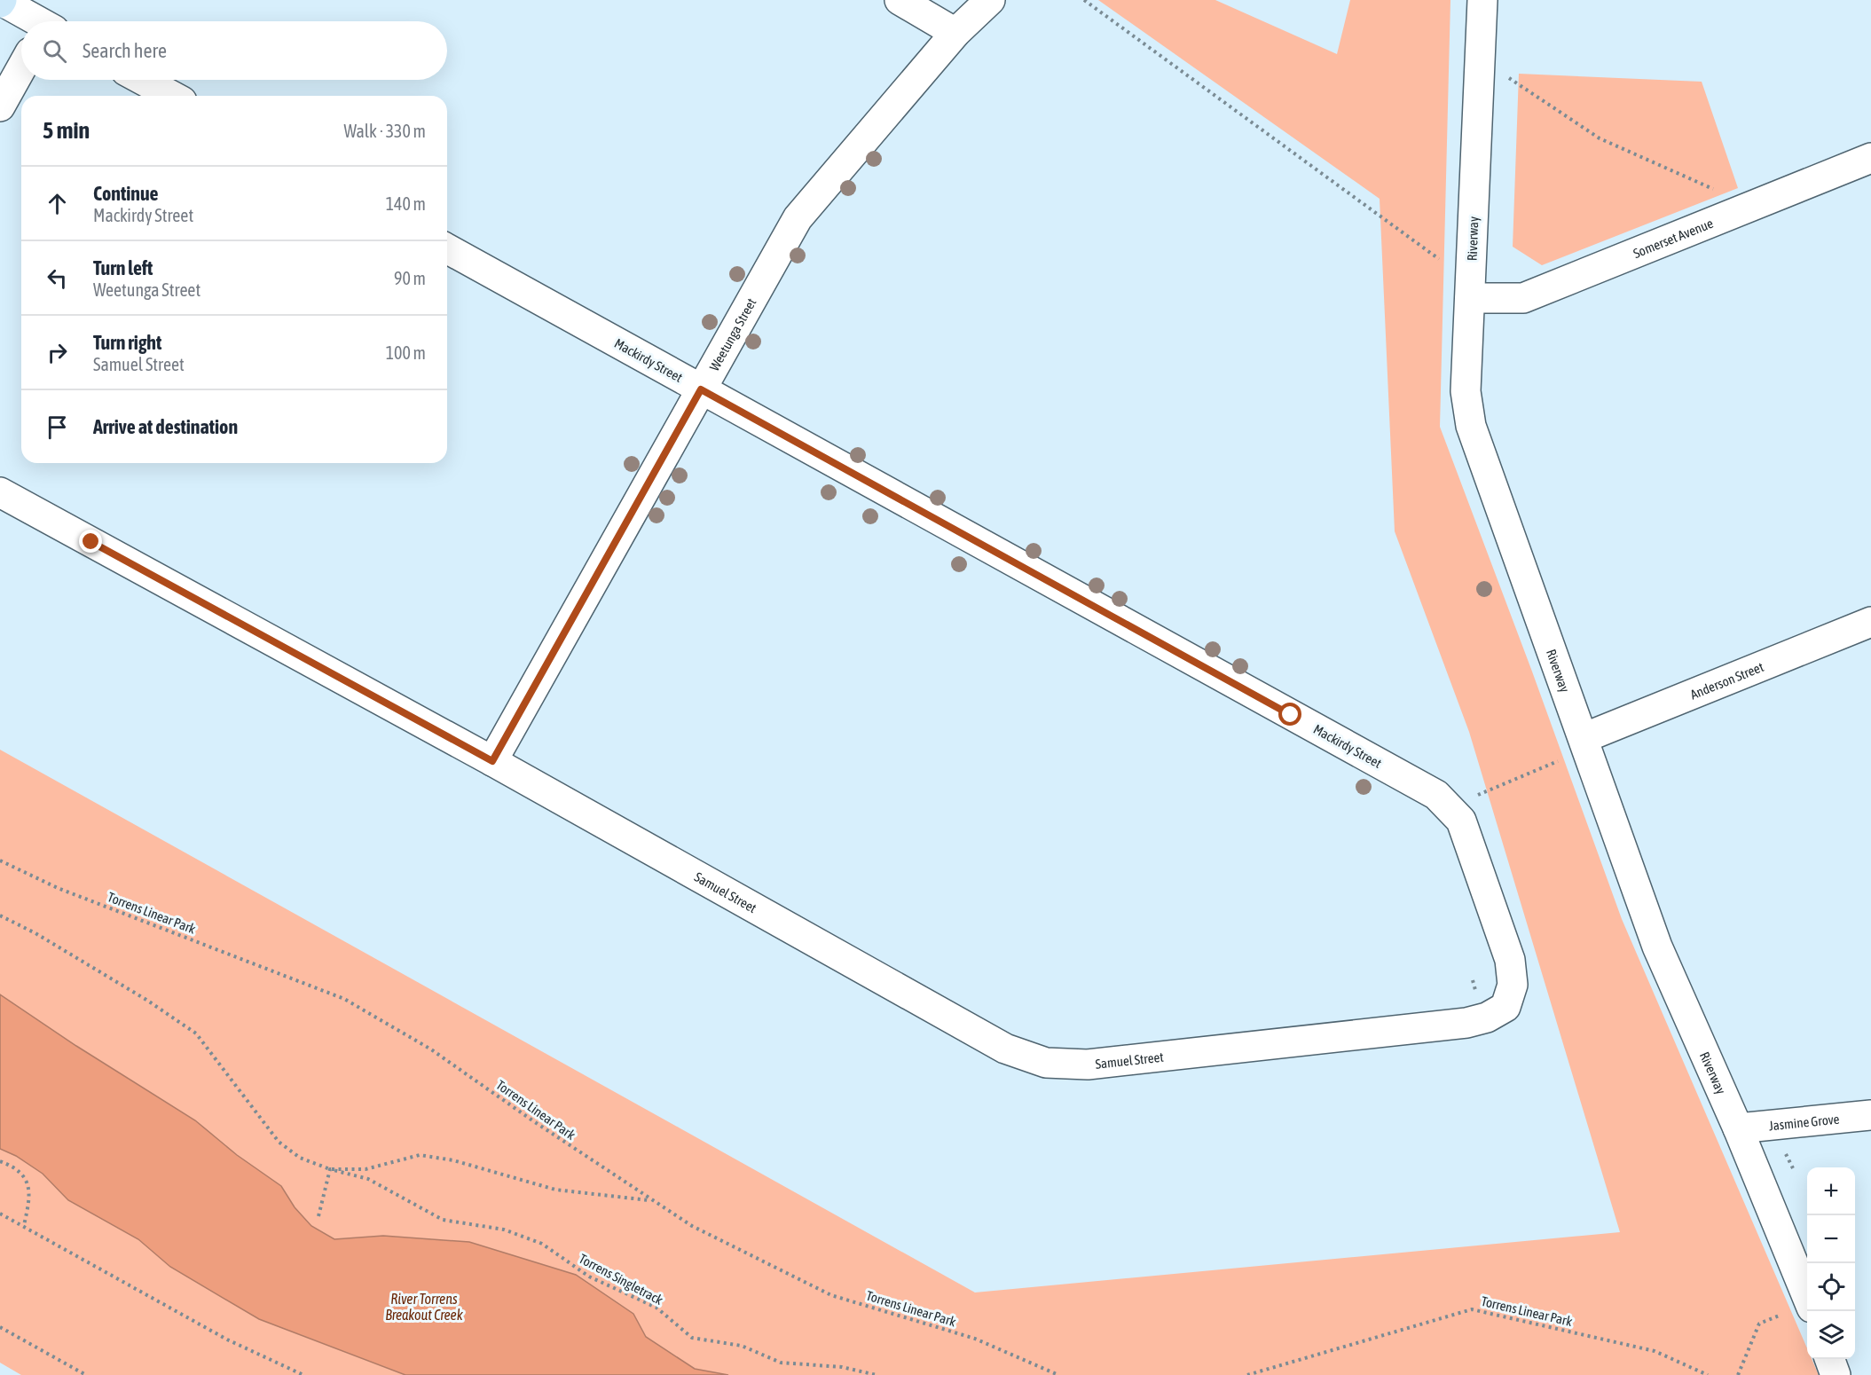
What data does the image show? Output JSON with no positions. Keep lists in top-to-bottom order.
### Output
{
  "streets": {
    "street": [
      "Somerset Avenue",
      "Riverway",
      "Weetunga Street",
      "Mackirdy Street",
      "Anderson Street",
      "Samuel Street",
      "Jasmine Grove"
    ],
    "path": ["Torrens Linear Park", "Torrens Singletrack"]
  },
  "crossings": [
    ["Somerset Avenue", "Riverway"],
    ["Riverway", "Anderson Street"],
    ["Riverway", "Jasmine Grove"],
    ["Weetunga Street", "Mackirdy Street"],
    ["Weetunga Street", "Samuel Street"],
    ["Mackirdy Street", "Samuel Street"]
  ],
  "water": ["River Torrens Breakout Creek"],
  "page": {
    "search": "Search here",
    "heading": ["5 min", "Walk · 330 m"],
    "list": [
      ["Continue", "Mackirdy Street", "140 m"],
      ["Turn left", "Weetunga Street", "90 m"],
      ["Turn right", "Samuel Street", "100 m"],
      "Arrive at destination"
    ],
    "map_buttons": ["+", "−"]
  }
}
